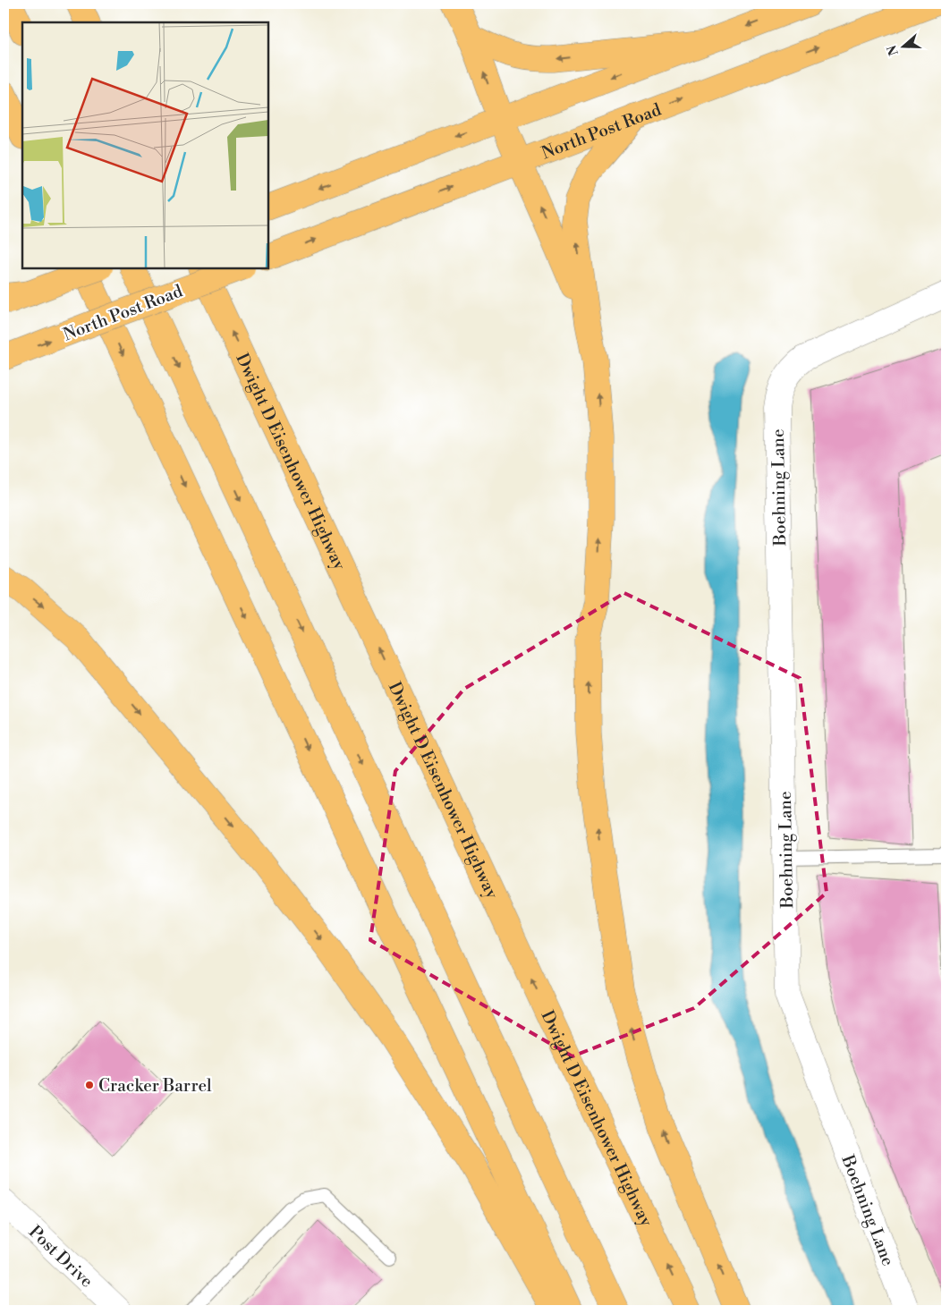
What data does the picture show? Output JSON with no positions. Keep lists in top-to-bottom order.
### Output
{
  "streets": {
    "main road": ["North Post Road", "Dwight D Eisenhower Highway"],
    "street": ["Boehning Lane", "Post Drive"]
  },
  "places": ["Cracker Barrel"],
  "north": "left"
}
